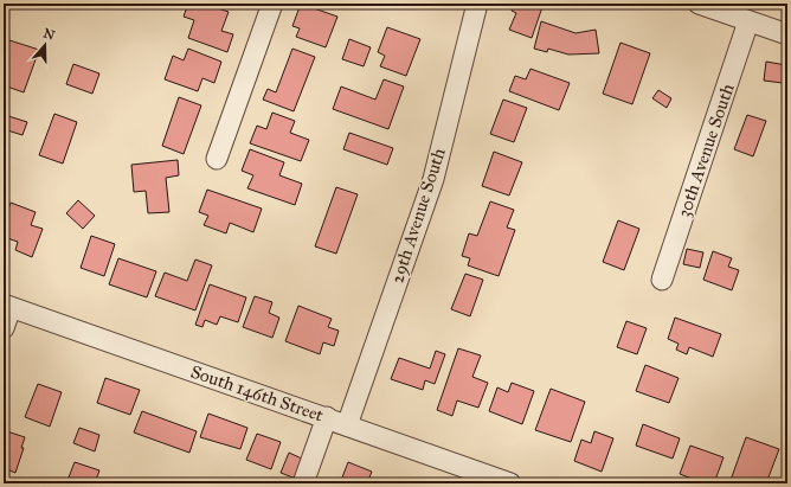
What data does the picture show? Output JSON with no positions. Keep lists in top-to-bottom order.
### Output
{
  "streets": {
    "street": ["30th Avenue South", "29th Avenue South", "South 146th Street"]
  },
  "crossings": [
    ["29th Avenue South", "South 146th Street"]
  ],
  "north": "top"
}
